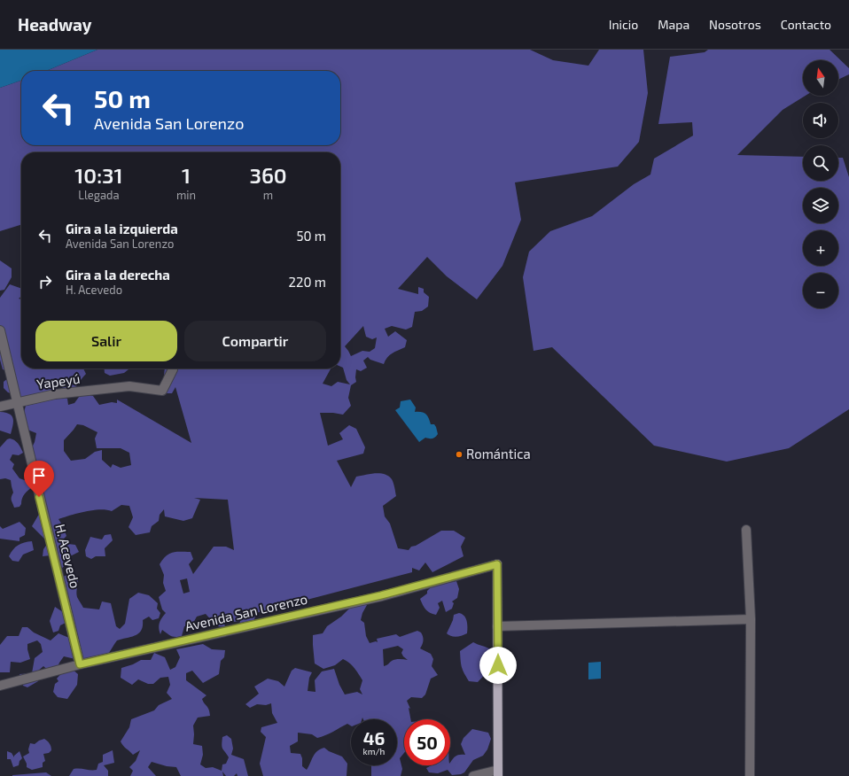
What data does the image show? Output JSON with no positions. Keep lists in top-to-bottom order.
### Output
{
  "streets": {
    "street": ["Yapeyú", "H. Acevedo", "Avenida San Lorenzo"]
  },
  "crossings": [
    ["Yapeyú", "H. Acevedo"],
    ["H. Acevedo", "Avenida San Lorenzo"]
  ],
  "places": ["Romántica"],
  "north": "top",
  "page": {
    "header": "Headway",
    "nav": [
      "Inicio",
      "Mapa",
      "Nosotros",
      "Contacto"
    ],
    "map_buttons": ["+", "−"],
    "turn": ["50 m", "Avenida San Lorenzo"],
    "eta": [
      "10:31",
      "Llegada",
      "1",
      "min",
      "360",
      "m"
    ],
    "list": [
      {
        "name": "Gira a la izquierda",
        "note": "Avenida San Lorenzo",
        "value": "50 m"
      },
      {
        "name": "Gira a la derecha",
        "note": "H. Acevedo",
        "value": "220 m"
      }
    ],
    "buttons": ["Salir", "Compartir"],
    "speed": "46 km/h",
    "limit": "50"
  }
}
